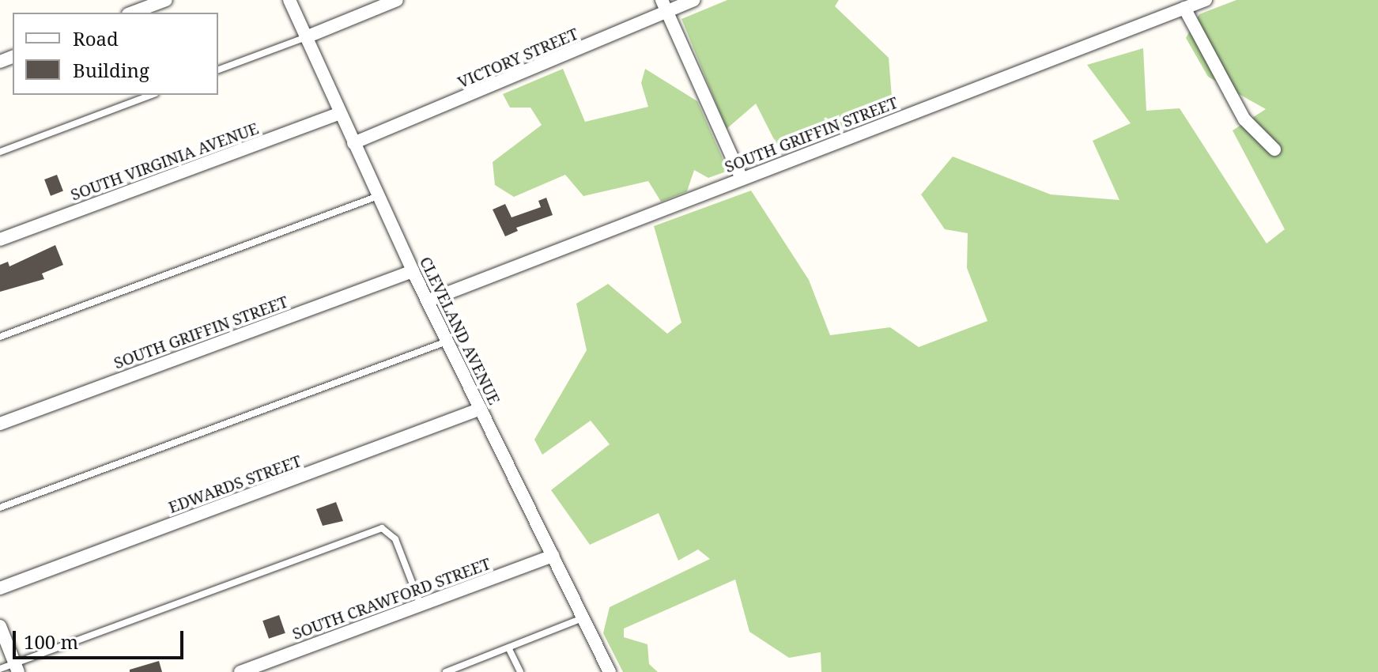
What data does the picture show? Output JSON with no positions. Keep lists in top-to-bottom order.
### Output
{
  "streets": {
    "street": [
      "VICTORY STREET",
      "SOUTH GRIFFIN STREET",
      "SOUTH VIRGINIA AVENUE",
      "CLEVELAND AVENUE",
      "EDWARDS STREET",
      "SOUTH CRAWFORD STREET"
    ]
  },
  "crossings": [
    ["VICTORY STREET", "CLEVELAND AVENUE"],
    ["SOUTH GRIFFIN STREET", "CLEVELAND AVENUE"],
    ["SOUTH VIRGINIA AVENUE", "CLEVELAND AVENUE"],
    ["CLEVELAND AVENUE", "EDWARDS STREET"],
    ["CLEVELAND AVENUE", "SOUTH CRAWFORD STREET"]
  ],
  "legend": ["Road", "Building"],
  "scale_bar": "100 m"
}
